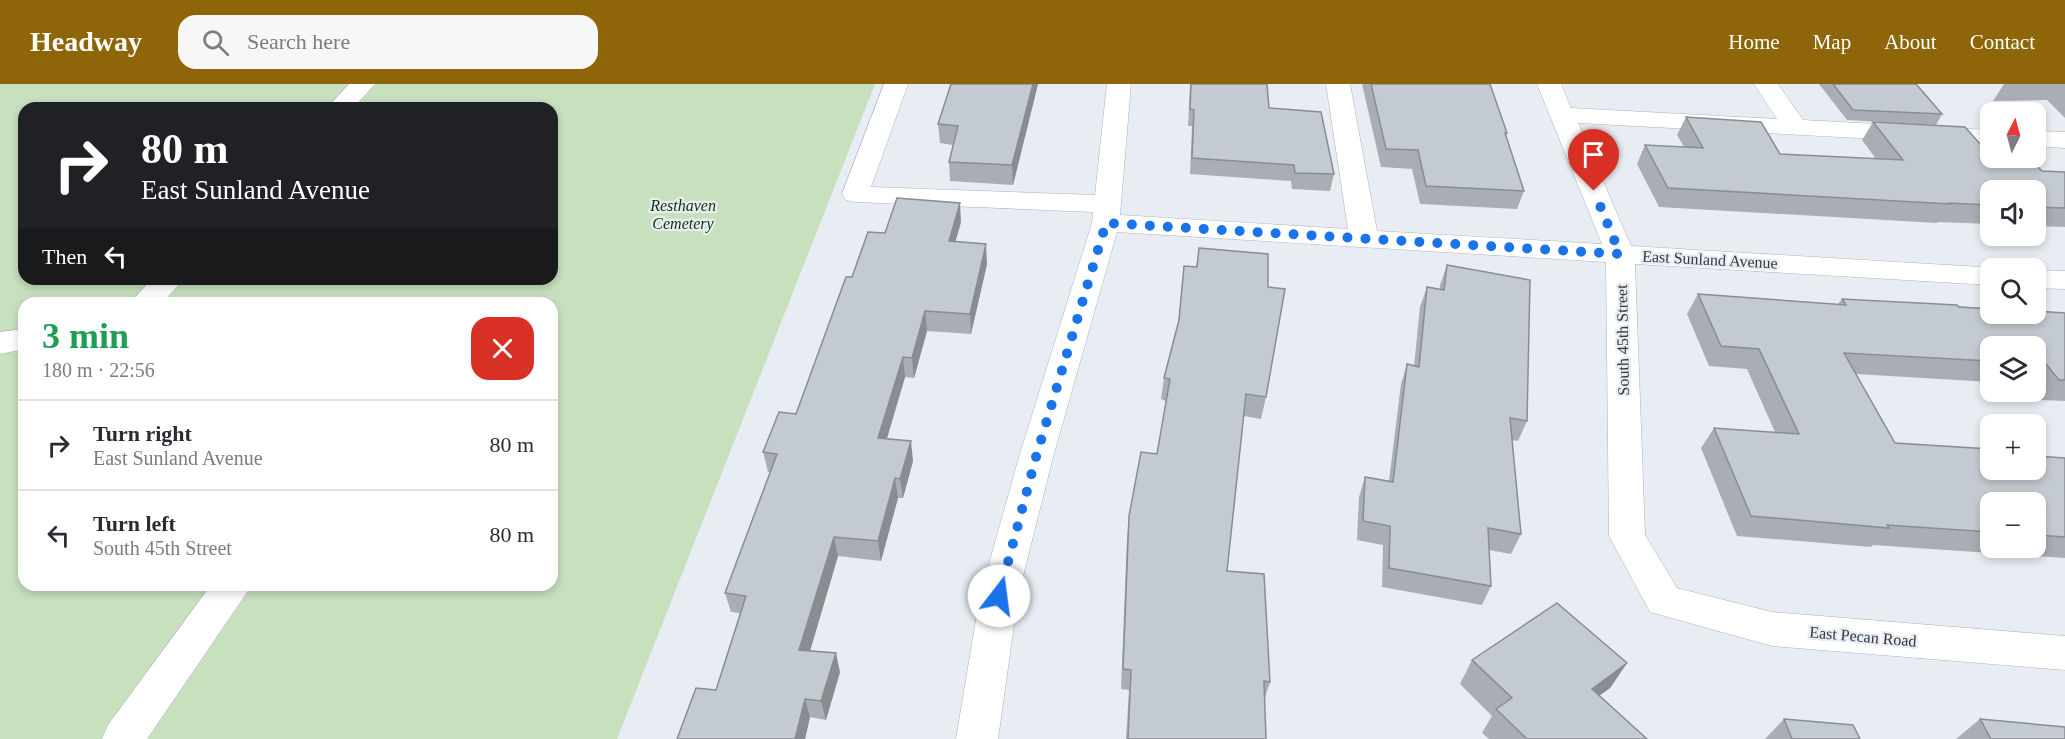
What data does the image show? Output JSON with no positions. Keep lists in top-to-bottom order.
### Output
{
  "streets": {
    "street": ["East Sunland Avenue", "South 45th Street", "East Pecan Road"]
  },
  "crossings": [
    ["East Sunland Avenue", "South 45th Street"],
    ["South 45th Street", "East Pecan Road"]
  ],
  "parks": ["Resthaven Cemetery"],
  "north": "top",
  "page": {
    "header": "Headway",
    "search": "Search here",
    "nav": [
      "Home",
      "Map",
      "About",
      "Contact"
    ],
    "map_buttons": ["+", "−"],
    "turn": ["80 m", "East Sunland Avenue"],
    "then": "Then",
    "heading": ["3 min", "180 m · 22:56"],
    "list": [
      {
        "name": "Turn right",
        "note": "East Sunland Avenue",
        "value": "80 m"
      },
      {
        "name": "Turn left",
        "note": "South 45th Street",
        "value": "80 m"
      }
    ]
  }
}
